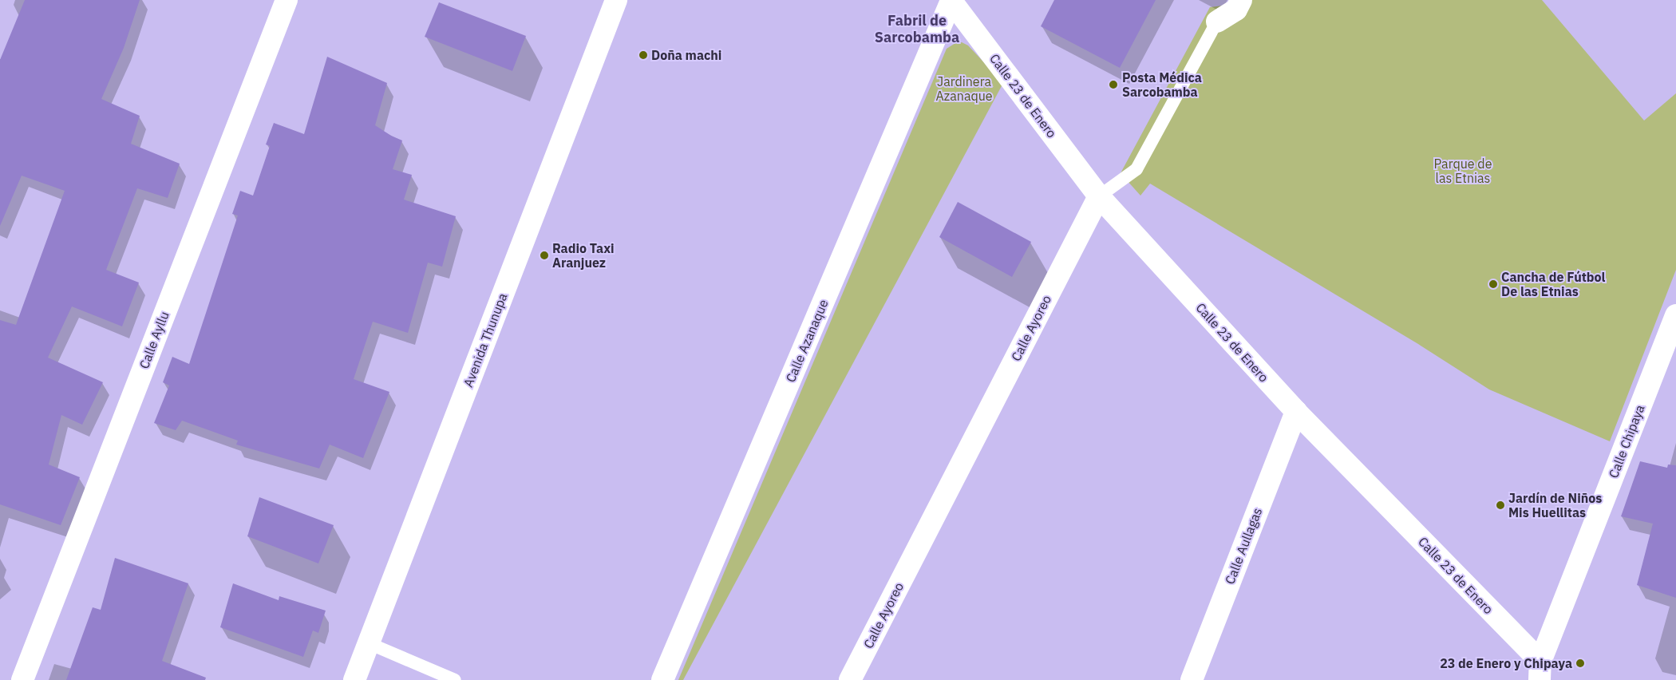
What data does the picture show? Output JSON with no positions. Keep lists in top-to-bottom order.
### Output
{
  "streets": {
    "street": [
      "Calle 23 de Enero",
      "Calle Ayoreo",
      "Calle Ayllu",
      "Avenida Thunupa",
      "Calle Azanaque",
      "Calle Chipaya",
      "Calle Aullagas"
    ]
  },
  "crossings": [
    ["Calle 23 de Enero", "Calle Ayoreo"],
    ["Calle 23 de Enero", "Calle Azanaque"],
    ["Calle 23 de Enero", "Calle Chipaya"],
    ["Calle 23 de Enero", "Calle Aullagas"]
  ],
  "districts": ["Fabril de Sarcobamba"],
  "parks": ["Jardinera Azanaque", "Parque de las Etnias"],
  "places": [
    "Doña machi",
    "Posta Médica Sarcobamba",
    "Radio Taxi Aranjuez",
    "Cancha de Fútbol De las Etnias",
    "Jardín de Niños Mis Huellitas",
    "23 de Enero y Chipaya"
  ]
}
